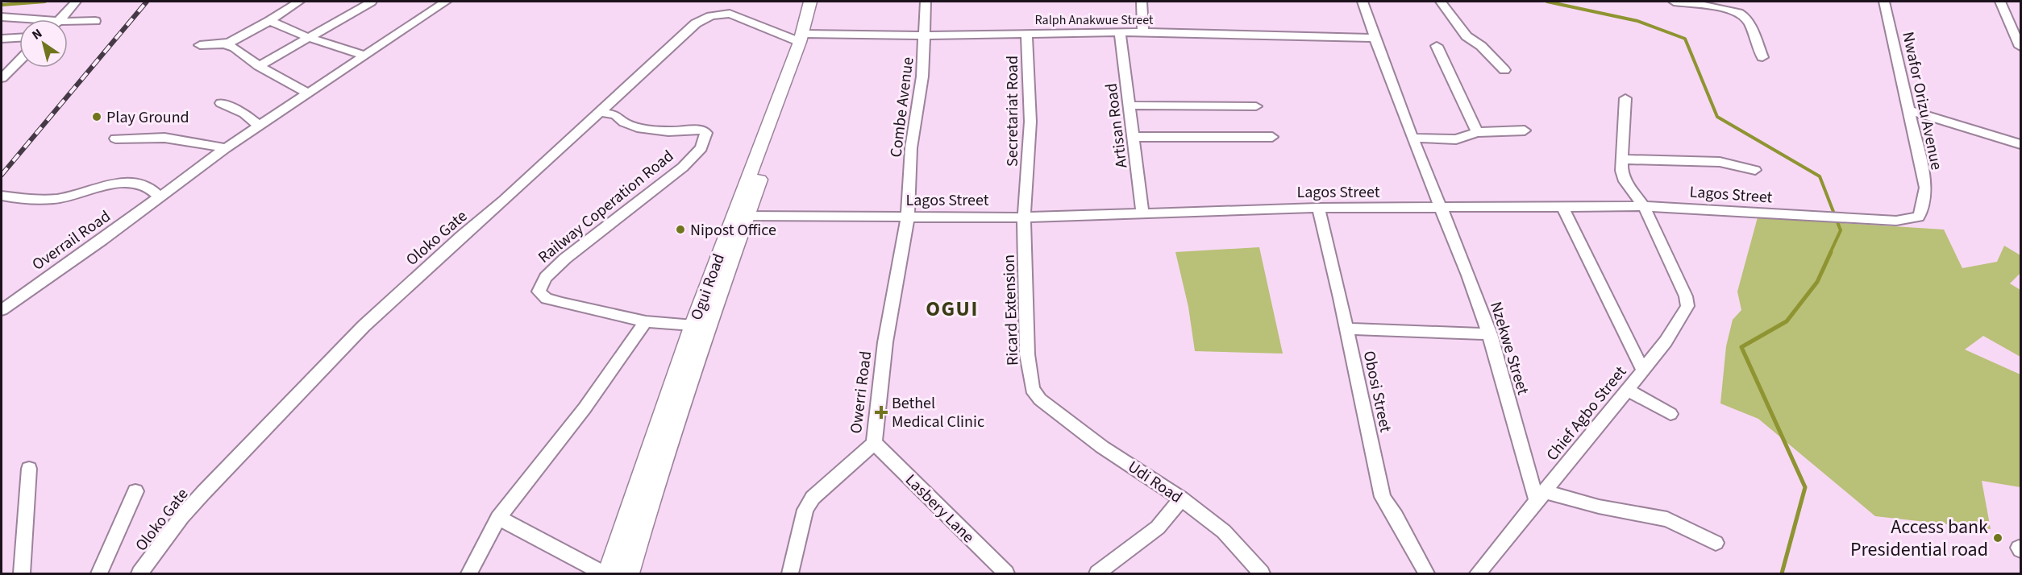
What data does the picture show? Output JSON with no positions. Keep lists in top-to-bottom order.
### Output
{
  "streets": {
    "main road": ["Ogui Road"],
    "street": [
      "Ralph Anakwue Street",
      "Nwafor Orizu Avenue",
      "Combe Avenue",
      "Secretariat Road",
      "Artisan Road",
      "Lagos Street",
      "Railway Coperation Road",
      "Oloko Gate",
      "Overrail Road",
      "Ricard Extension",
      "Nzekwe Street",
      "Obosi Street",
      "Owerri Road",
      "Chief Agbo Street",
      "Udi Road",
      "Lasbery Lane"
    ]
  },
  "crossings": [
    ["Ralph Anakwue Street", "Combe Avenue"],
    ["Ralph Anakwue Street", "Secretariat Road"],
    ["Ralph Anakwue Street", "Artisan Road"],
    ["Ralph Anakwue Street", "Oloko Gate"],
    ["Ralph Anakwue Street", "Ogui Road"],
    ["Ralph Anakwue Street", "Nzekwe Street"],
    ["Nwafor Orizu Avenue", "Lagos Street"],
    ["Combe Avenue", "Lagos Street"],
    ["Combe Avenue", "Owerri Road"],
    ["Secretariat Road", "Lagos Street"],
    ["Secretariat Road", "Ricard Extension"],
    ["Artisan Road", "Lagos Street"],
    ["Lagos Street", "Ogui Road"],
    ["Lagos Street", "Ricard Extension"],
    ["Lagos Street", "Nzekwe Street"],
    ["Lagos Street", "Obosi Street"],
    ["Lagos Street", "Owerri Road"],
    ["Lagos Street", "Chief Agbo Street"],
    ["Railway Coperation Road", "Oloko Gate"],
    ["Oloko Gate", "Ogui Road"],
    ["Ricard Extension", "Udi Road"],
    ["Nzekwe Street", "Chief Agbo Street"],
    ["Owerri Road", "Lasbery Lane"]
  ],
  "districts": ["OGUI"],
  "places": {
    "other": ["Play Ground", "Nipost Office", "Access bank Presidential road"],
    "health": ["Bethel Medical Clinic"]
  },
  "north": "top left"
}
